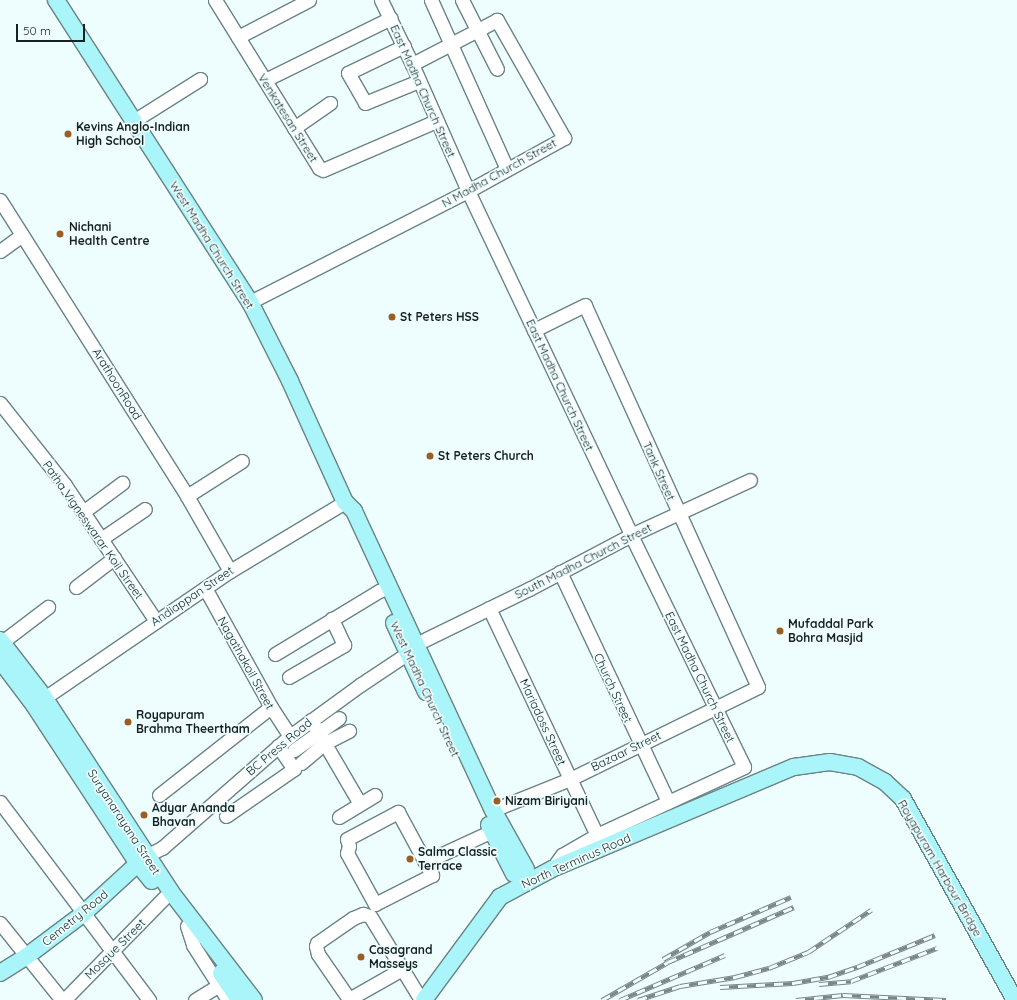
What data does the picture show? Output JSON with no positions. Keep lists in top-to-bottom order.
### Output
{
  "streets": {
    "main road": [
      "West Madha Church Street",
      "Suryanarayana Street",
      "North Terminus Road",
      "Royapuram Harbour Bridge",
      "Cemetry Road"
    ],
    "street": [
      "East Madha Church Street",
      "Venkatesan Street",
      "N Madha Church Street",
      "ArathoonRoad",
      "Tank Street",
      "Patha Vigneswarar Koil Street",
      "South Madha Church Street",
      "Andiappan Street",
      "Nagathakoil Street",
      "Church Street",
      "Mariadoss Street",
      "BC Press Road",
      "Bazaar Street",
      "Mosque Street"
    ]
  },
  "crossings": [
    ["East Madha Church Street", "Venkatesan Street"],
    ["East Madha Church Street", "N Madha Church Street"],
    ["East Madha Church Street", "Tank Street"],
    ["East Madha Church Street", "South Madha Church Street"],
    ["East Madha Church Street", "Church Street"],
    ["East Madha Church Street", "Bazaar Street"],
    ["N Madha Church Street", "West Madha Church Street"],
    ["West Madha Church Street", "South Madha Church Street"],
    ["West Madha Church Street", "Andiappan Street"],
    ["West Madha Church Street", "BC Press Road"],
    ["West Madha Church Street", "Bazaar Street"],
    ["ArathoonRoad", "Andiappan Street"],
    ["Tank Street", "South Madha Church Street"],
    ["Tank Street", "Bazaar Street"],
    ["Patha Vigneswarar Koil Street", "Andiappan Street"],
    ["South Madha Church Street", "Church Street"],
    ["South Madha Church Street", "Mariadoss Street"],
    ["South Madha Church Street", "BC Press Road"],
    ["Andiappan Street", "Nagathakoil Street"],
    ["Andiappan Street", "Suryanarayana Street"],
    ["Nagathakoil Street", "BC Press Road"],
    ["Church Street", "Bazaar Street"],
    ["Mariadoss Street", "Bazaar Street"],
    ["BC Press Road", "Suryanarayana Street"],
    ["BC Press Road", "Cemetry Road"],
    ["Suryanarayana Street", "Cemetry Road"],
    ["Suryanarayana Street", "Mosque Street"],
    ["North Terminus Road", "Royapuram Harbour Bridge"]
  ],
  "places": [
    "Kevins Anglo-Indian High School",
    "Nichani Health Centre",
    "St Peters HSS",
    "St Peters Church",
    "Mufaddal Park Bohra Masjid",
    "Royapuram Brahma Theertham",
    "Nizam Biriyani",
    "Adyar Ananda Bhavan",
    "Salma Classic Terrace",
    "Casagrand Masseys"
  ],
  "scale_bar": "50 m"
}
